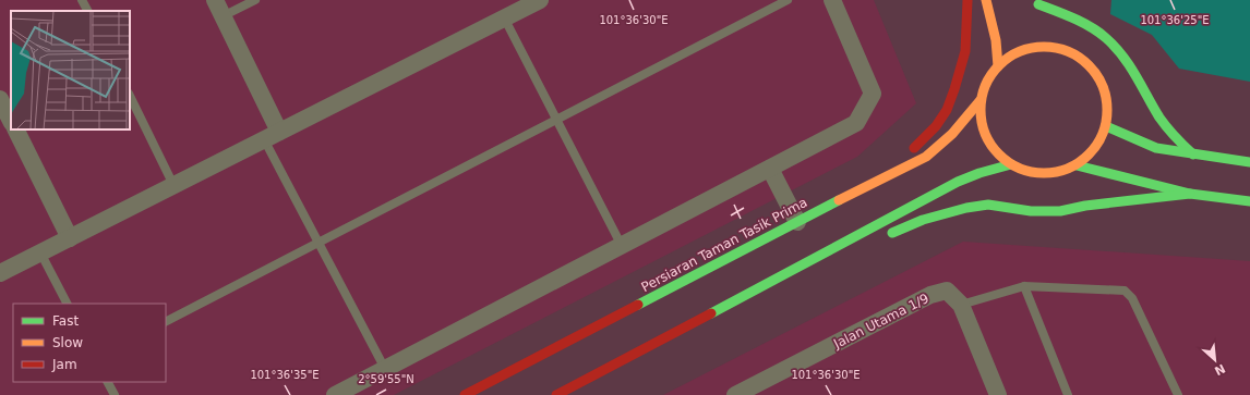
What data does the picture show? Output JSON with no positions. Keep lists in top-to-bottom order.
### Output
{
  "streets": {
    "main road": ["Persiaran Taman Tasik Prima"],
    "street": ["Jalan Utama 1/9"]
  },
  "legend": ["Fast", "Slow", "Jam"],
  "north": "bottom right",
  "coordinates": [
    "101°36'30\"E",
    "101°36'25\"E",
    "101°36'35\"E",
    "2°59'55\"N"
  ]
}
